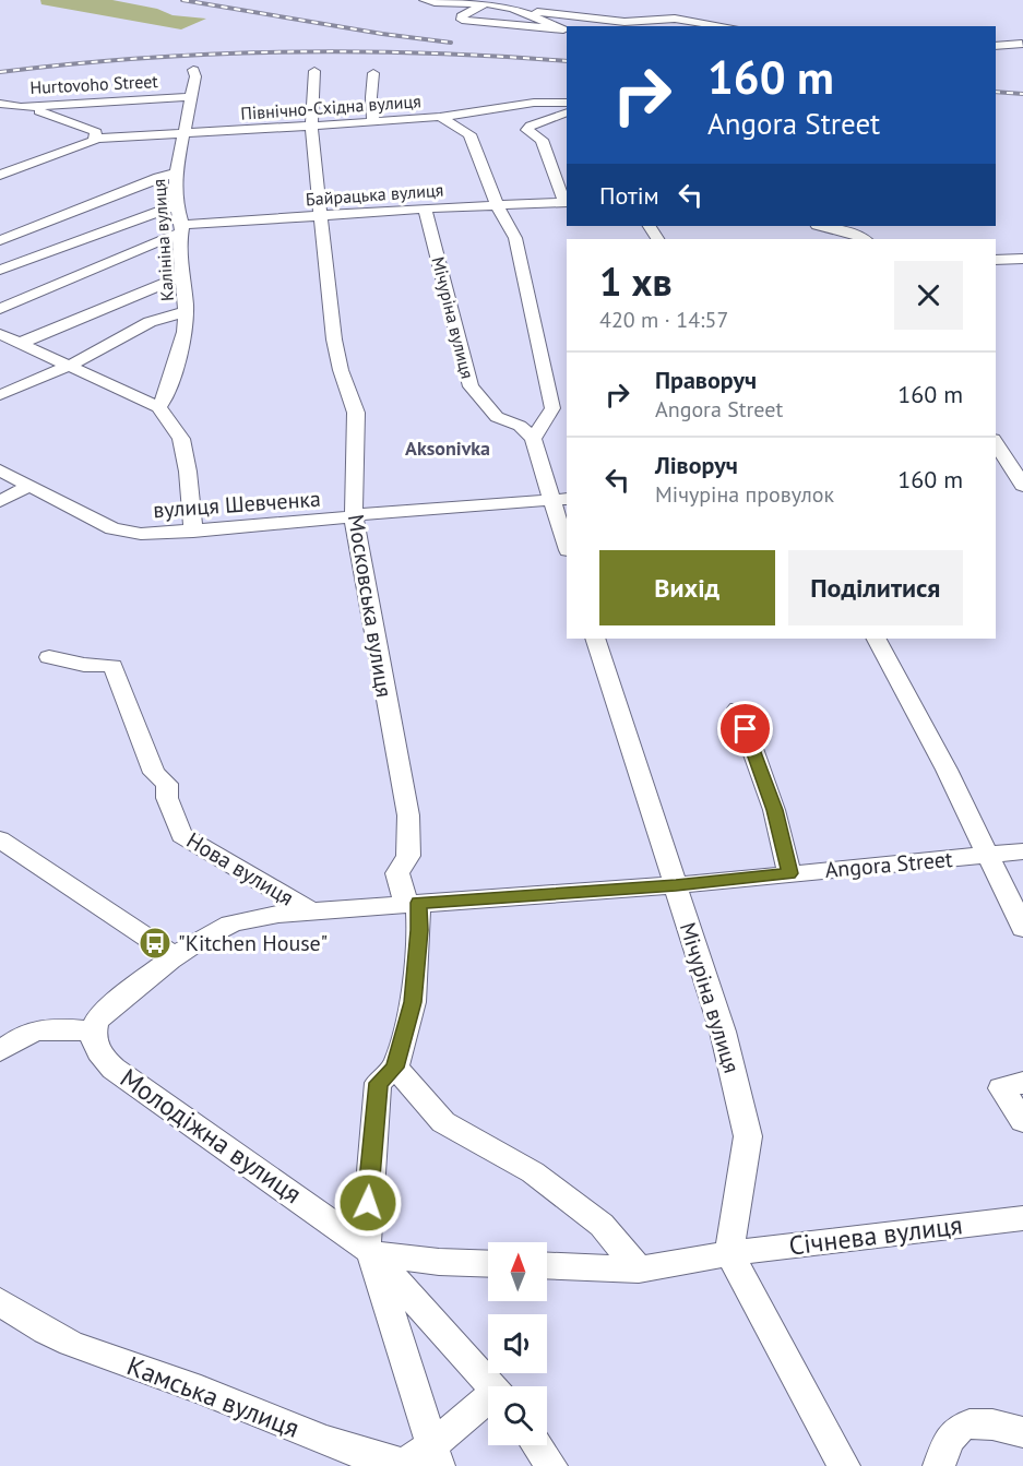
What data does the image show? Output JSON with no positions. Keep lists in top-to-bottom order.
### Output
{
  "streets": {
    "street": [
      "Hurtovoho Street",
      "Північно-Східна вулиця",
      "Байрацька вулиця",
      "Калініна вулиця",
      "Мічуріна вулиця",
      "вулиця Шевченка",
      "Московська вулиця",
      "Angora Street",
      "Нова вулиця",
      "Молодіжна вулиця",
      "Січнева вулиця",
      "Камська вулиця"
    ]
  },
  "crossings": [
    ["Hurtovoho Street", "Калініна вулиця"],
    ["Північно-Східна вулиця", "Калініна вулиця"],
    ["Північно-Східна вулиця", "Московська вулиця"],
    ["Байрацька вулиця", "Калініна вулиця"],
    ["Байрацька вулиця", "Мічуріна вулиця"],
    ["Байрацька вулиця", "Московська вулиця"],
    ["Мічуріна вулиця", "Angora Street"],
    ["Мічуріна вулиця", "Січнева вулиця"],
    ["вулиця Шевченка", "Московська вулиця"],
    ["Московська вулиця", "Angora Street"],
    ["Московська вулиця", "Молодіжна вулиця"],
    ["Angora Street", "Нова вулиця"]
  ],
  "districts": ["Aksonіvka"],
  "places": {
    "bus stop": ["\"Kitchen House\""]
  },
  "north": "top",
  "page": {
    "turn": ["160 m", "Angora Street"],
    "then": "Потім",
    "heading": ["1 хв", "420 m · 14:57"],
    "list": [
      {
        "name": "Праворуч",
        "note": "Angora Street",
        "value": "160 m"
      },
      {
        "name": "Ліворуч",
        "note": "Мічуріна провулок",
        "value": "160 m"
      }
    ],
    "buttons": ["Вихід", "Поділитися"]
  }
}
